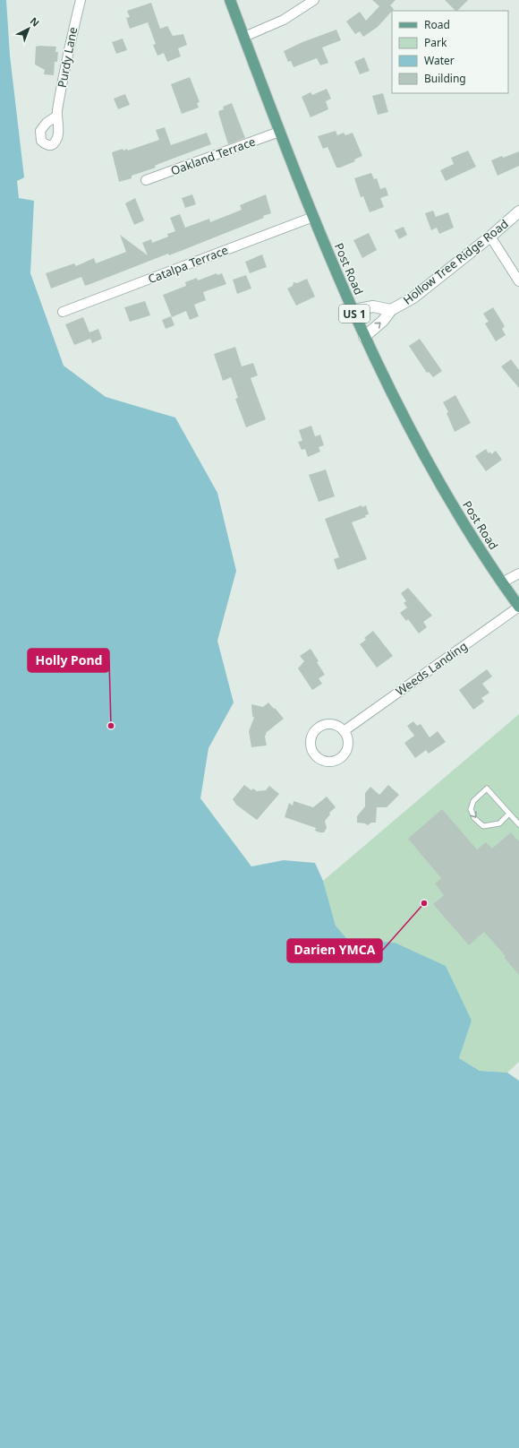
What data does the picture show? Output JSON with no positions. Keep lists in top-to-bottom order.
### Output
{
  "streets": {
    "main road": ["Hollow Tree Ridge Road", "Post Road", "US 1"],
    "street": [
      "Purdy Lane",
      "Oakland Terrace",
      "Catalpa Terrace",
      "Weeds Landing"
    ]
  },
  "crossings": [
    ["Oakland Terrace", "Post Road"],
    ["Hollow Tree Ridge Road", "Post Road"],
    ["Catalpa Terrace", "Post Road"],
    ["Post Road", "Weeds Landing"]
  ],
  "places": ["Holly Pond", "Darien YMCA"],
  "legend": [
    "Road",
    "Park",
    "Water",
    "Building"
  ],
  "north": "top right"
}
